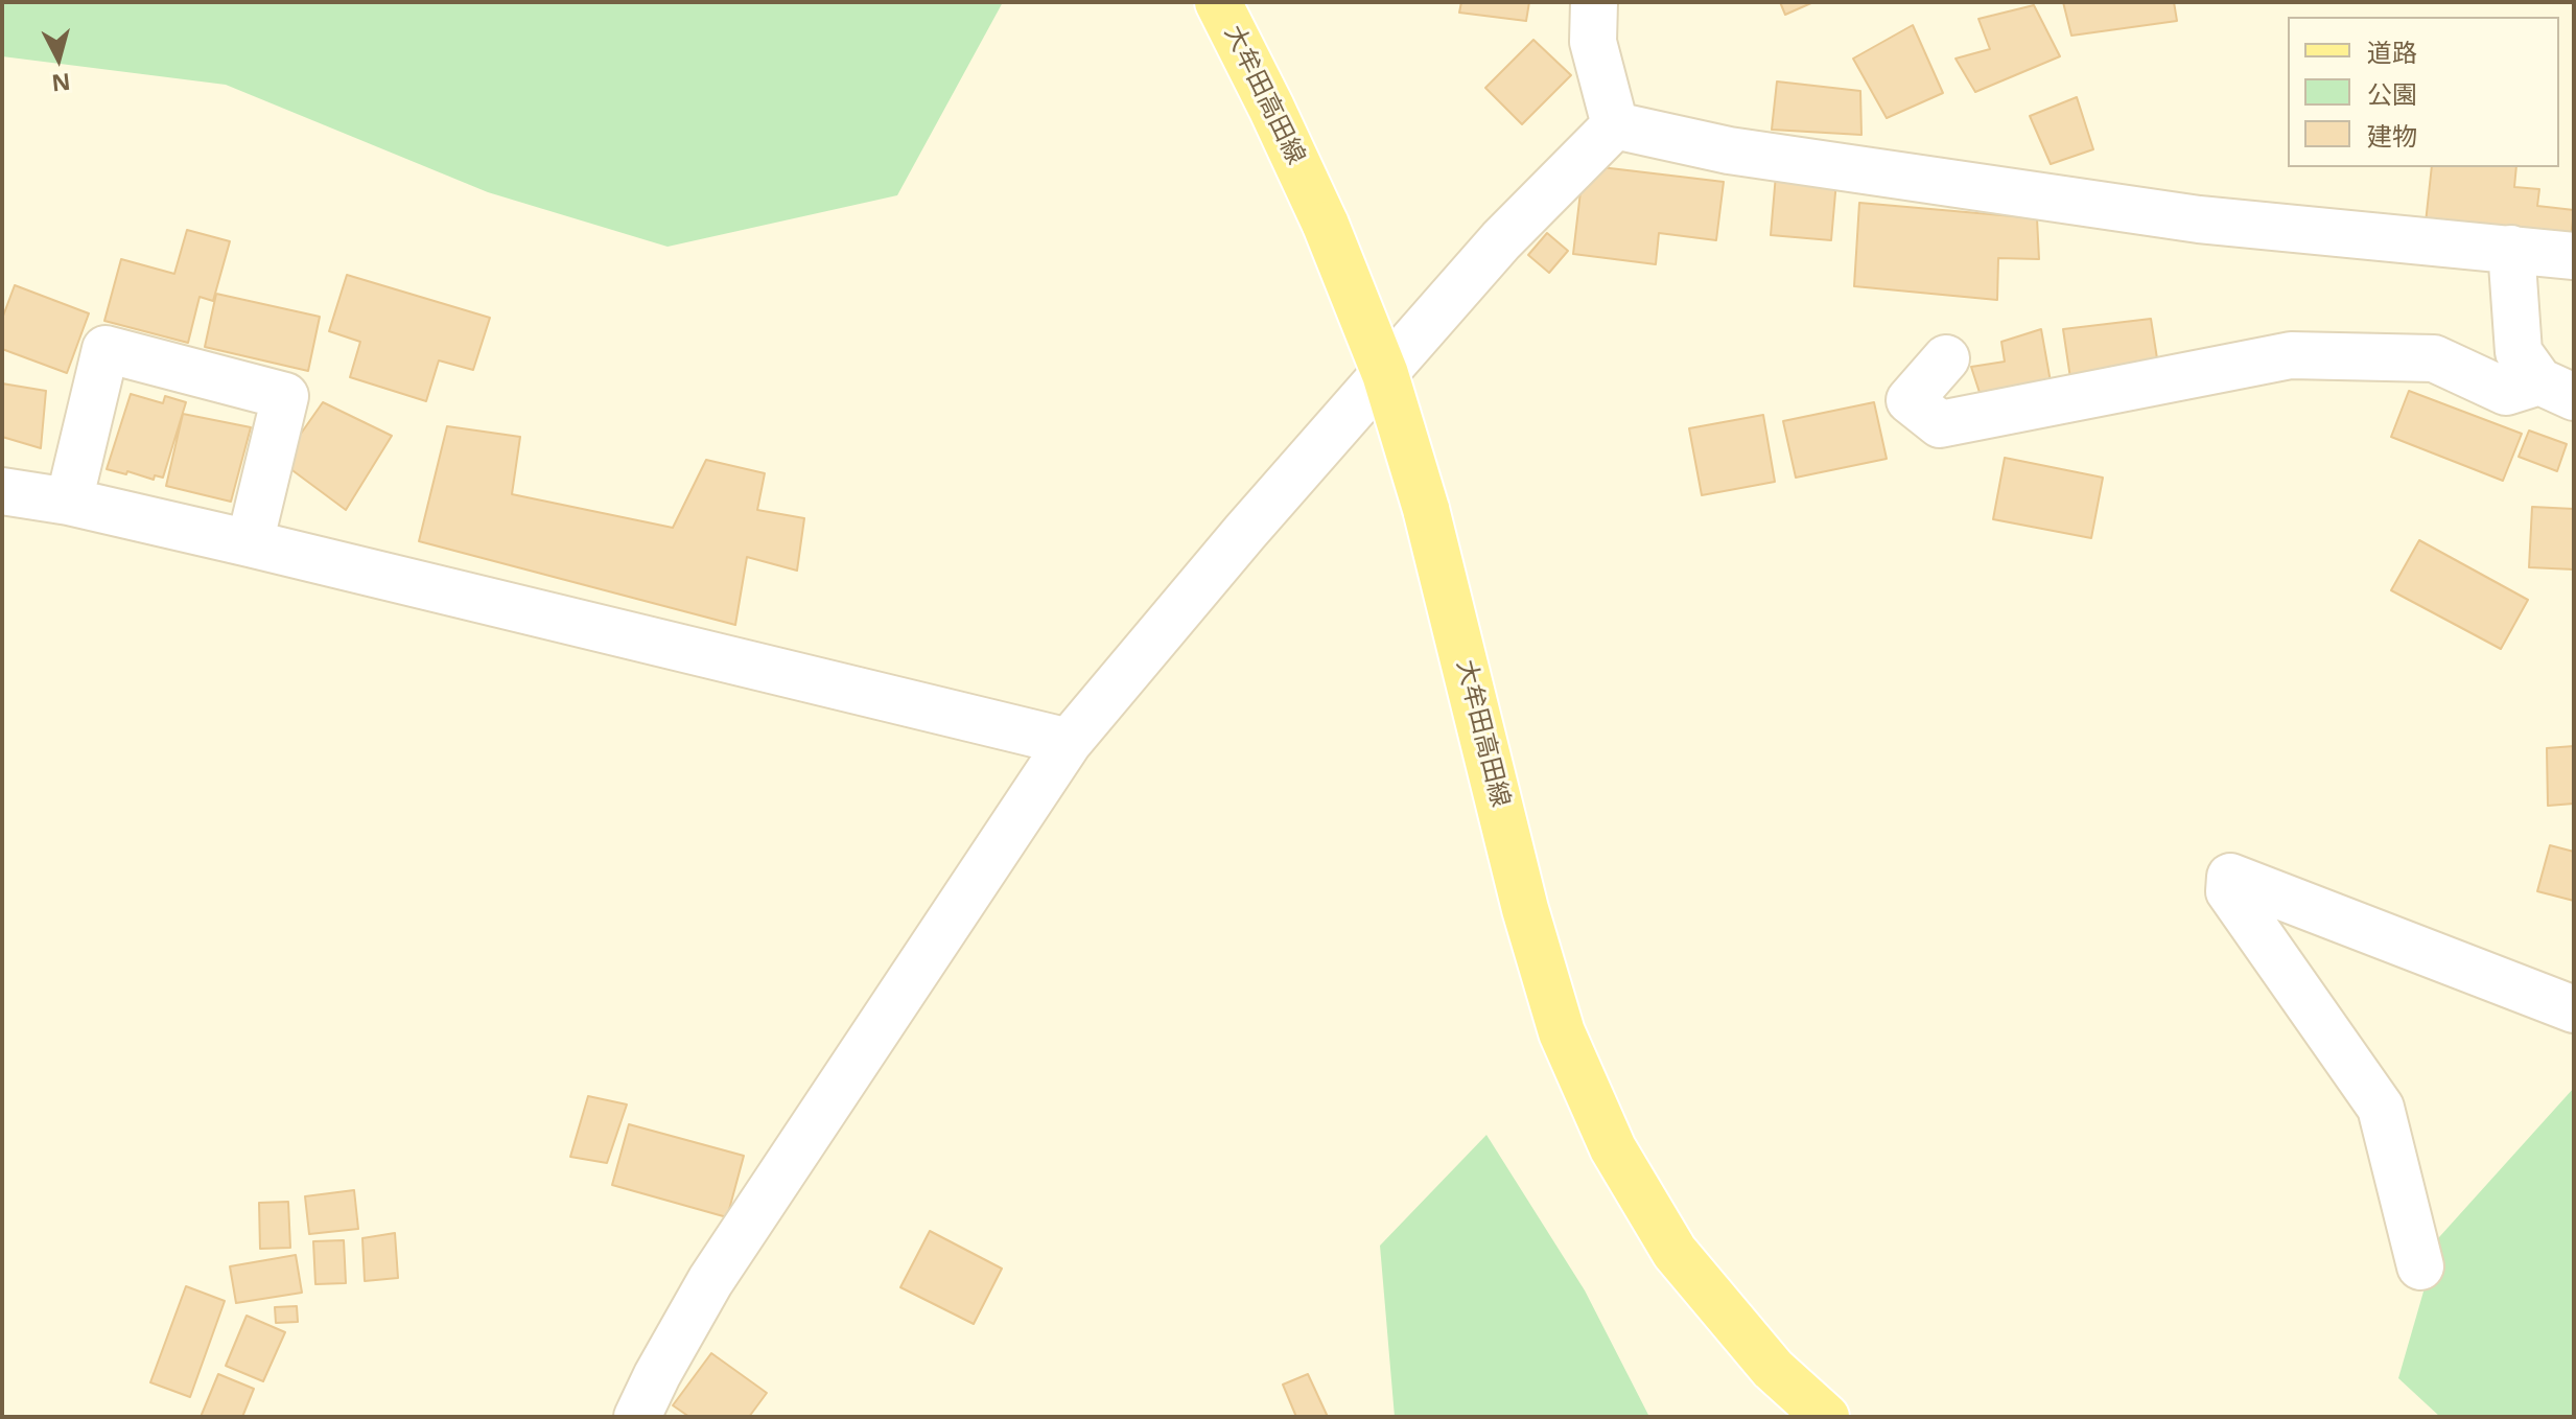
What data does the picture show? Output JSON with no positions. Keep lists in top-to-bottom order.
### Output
{
  "streets": {
    "main road": ["大牟田高田線"]
  },
  "legend": ["道路", "公園", "建物"],
  "north": "bottom"
}
